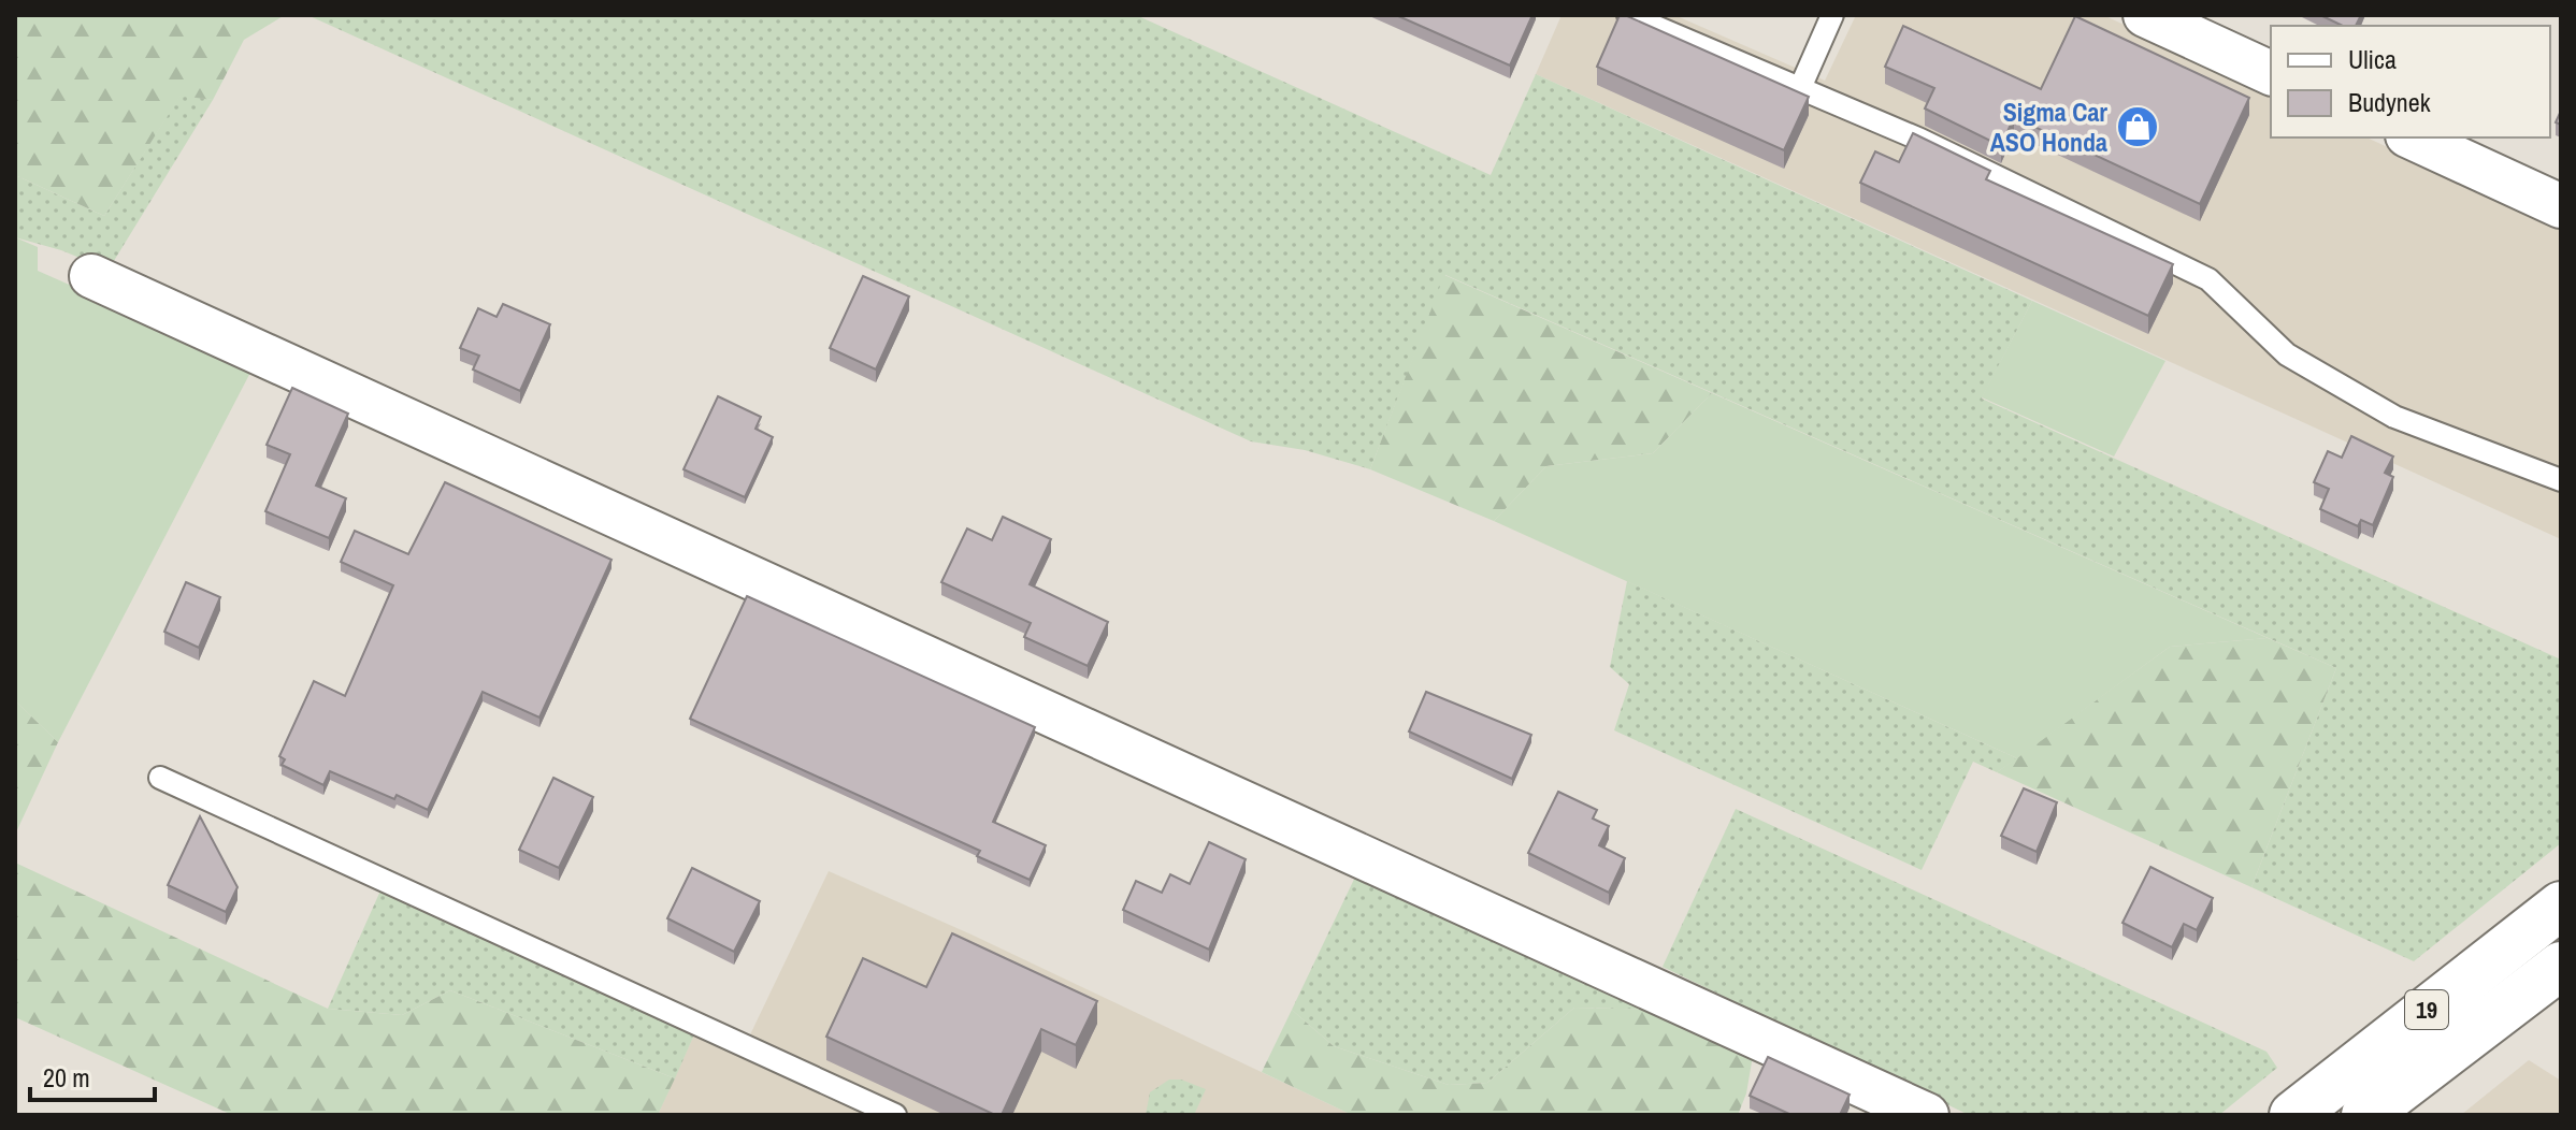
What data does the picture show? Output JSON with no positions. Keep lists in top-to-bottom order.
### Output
{
  "streets": {
    "main road": ["19"]
  },
  "places": {
    "shop": ["Sigma Car ASO Honda"]
  },
  "legend": ["Ulica", "Budynek"],
  "scale_bar": "20 m"
}
